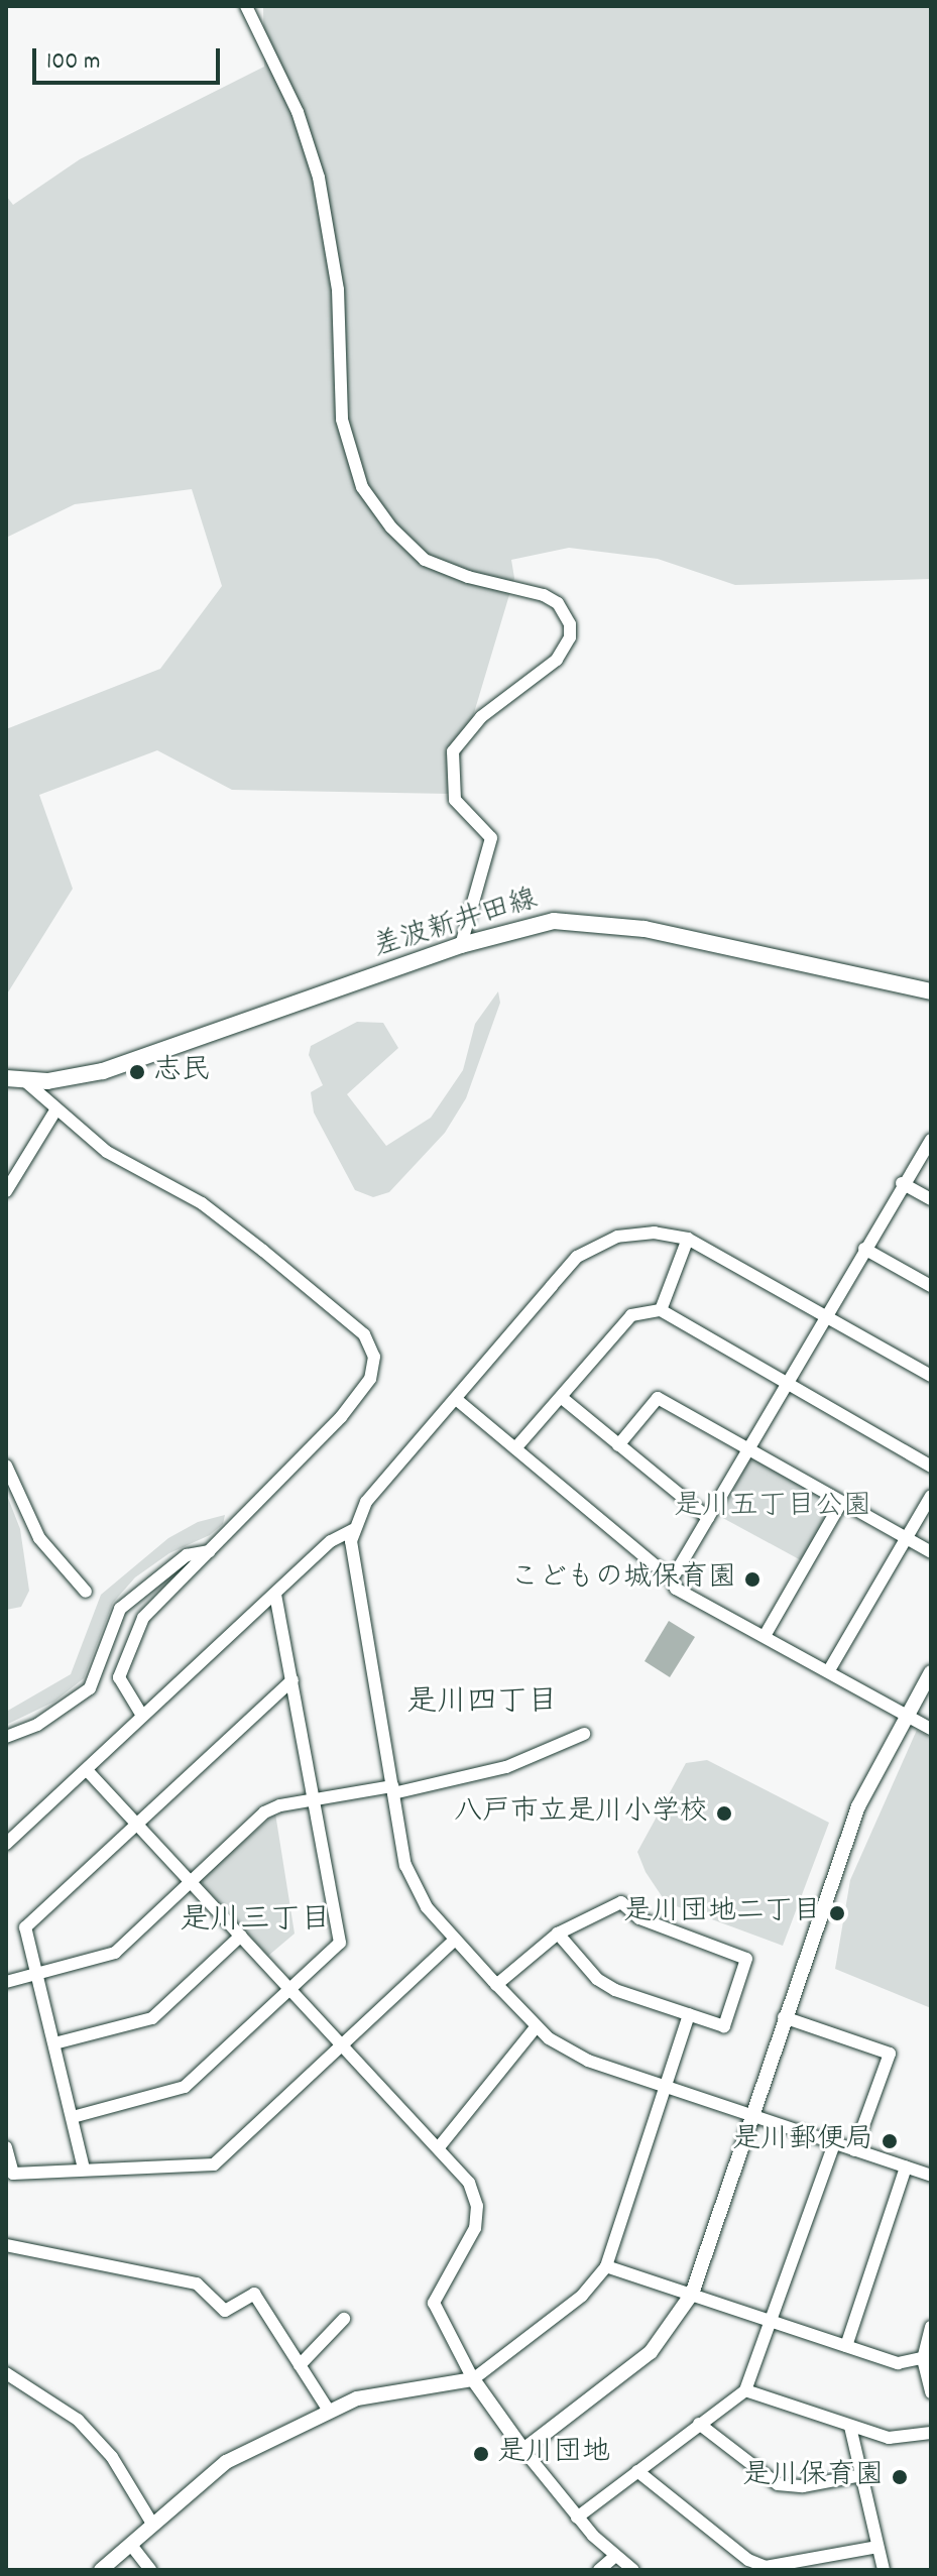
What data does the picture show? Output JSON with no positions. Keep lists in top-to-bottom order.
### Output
{
  "streets": {
    "main road": ["差波新井田線"]
  },
  "districts": ["是川四丁目", "是川三丁目"],
  "parks": ["是川五丁目公園"],
  "places": [
    "志民",
    "こどもの城保育園",
    "八戸市立是川小学校",
    "是川団地二丁目",
    "是川郵便局",
    "是川団地",
    "是川保育園"
  ],
  "scale_bar": "100 m"
}
